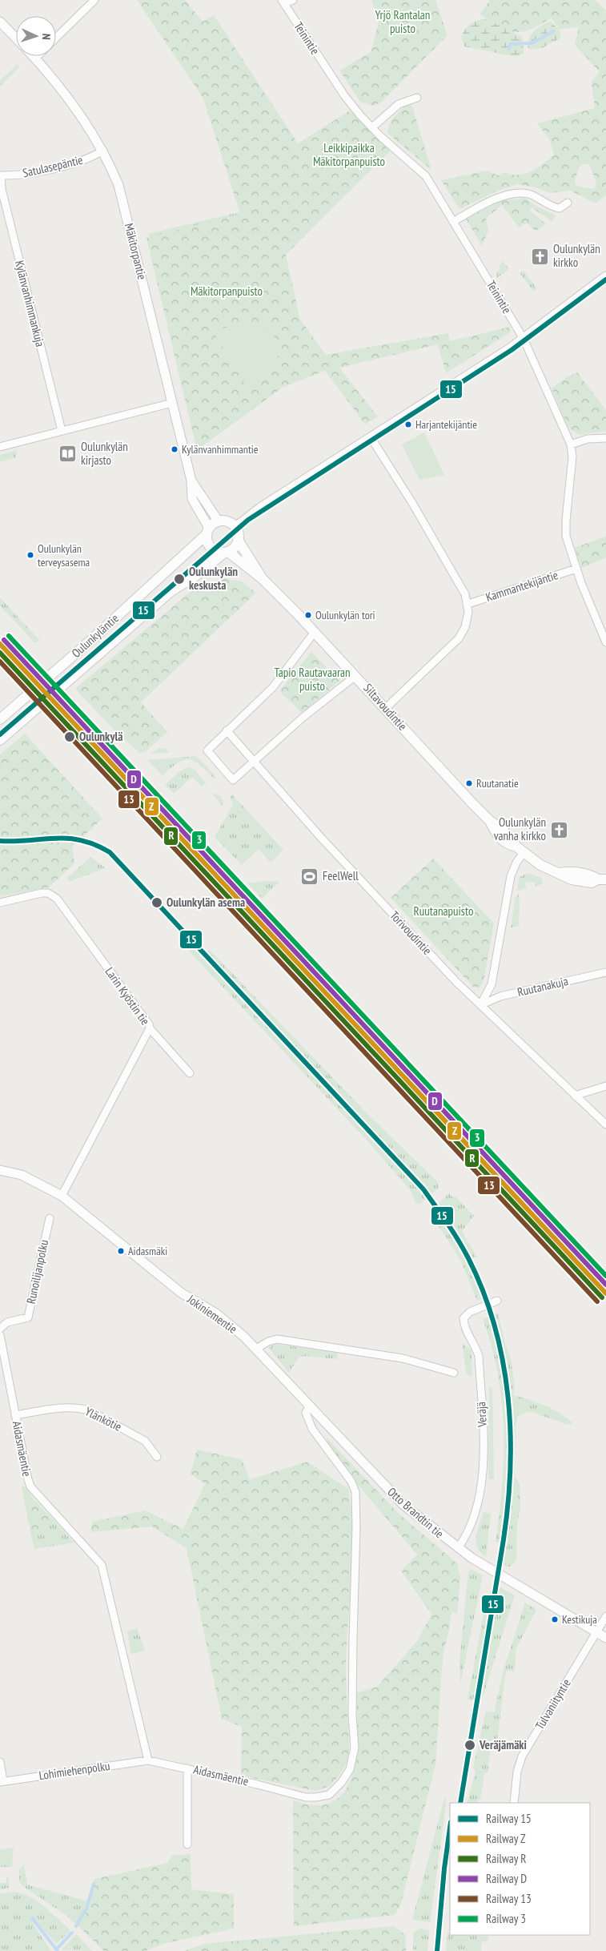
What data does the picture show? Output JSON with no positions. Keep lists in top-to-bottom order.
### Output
{
  "streets": {
    "main road": ["Oulunkyläntie", "Siltavoudintie"],
    "street": [
      "Teinintie",
      "Satulasepäntie",
      "Mäkitorpantie",
      "Kylänvanhimmankuja",
      "Kammantekijäntie",
      "Torivoudintie",
      "Ruutanakuja",
      "Larin Kyöstin tie",
      "Runoilijanpolku",
      "Jokiniementie",
      "Veräjä",
      "Ylänkötie",
      "Aidasmäentie",
      "Otto Brandtin tie",
      "Tulvaniityntie",
      "Lohimiehenpolku"
    ]
  },
  "crossings": [
    ["Teinintie", "Kammantekijäntie"],
    ["Satulasepäntie", "Mäkitorpantie"],
    ["Satulasepäntie", "Kylänvanhimmankuja"],
    ["Mäkitorpantie", "Oulunkyläntie"],
    ["Mäkitorpantie", "Siltavoudintie"],
    ["Oulunkyläntie", "Siltavoudintie"],
    ["Torivoudintie", "Ruutanakuja"],
    ["Larin Kyöstin tie", "Jokiniementie"],
    ["Jokiniementie", "Otto Brandtin tie"],
    ["Veräjä", "Otto Brandtin tie"],
    ["Ylänkötie", "Aidasmäentie"],
    ["Aidasmäentie", "Otto Brandtin tie"],
    ["Aidasmäentie", "Lohimiehenpolku"],
    ["Otto Brandtin tie", "Tulvaniityntie"]
  ],
  "parks": [
    "Yrjö Rantalan puisto",
    "Leikkipaikka Mäkitorpanpuisto",
    "Mäkitorpanpuisto",
    "Tapio Rautavaaran puisto",
    "Ruutanapuisto"
  ],
  "places": {
    "church": ["Oulunkylän kirkko", "Oulunkylän vanha kirkko"],
    "other": [
      "Harjantekijäntie",
      "Kylänvanhimmantie",
      "Oulunkylän terveysasema",
      "Oulunkylän keskusta",
      "Oulunkylän tori",
      "Oulunkylä",
      "Ruutanatie",
      "Oulunkylän asema",
      "Aidasmäki",
      "Kestikuja",
      "Veräjämäki"
    ],
    "library": ["Oulunkylän kirjasto"],
    "sports": ["FeelWell"]
  },
  "lines": [
    "rail line 15",
    "rail line 3",
    "rail line D",
    "rail line Z",
    "rail line R",
    "rail line 13"
  ],
  "legend": [
    "Railway 15",
    "Railway Z",
    "Railway R",
    "Railway D",
    "Railway 13",
    "Railway 3"
  ],
  "north": "right"
}
